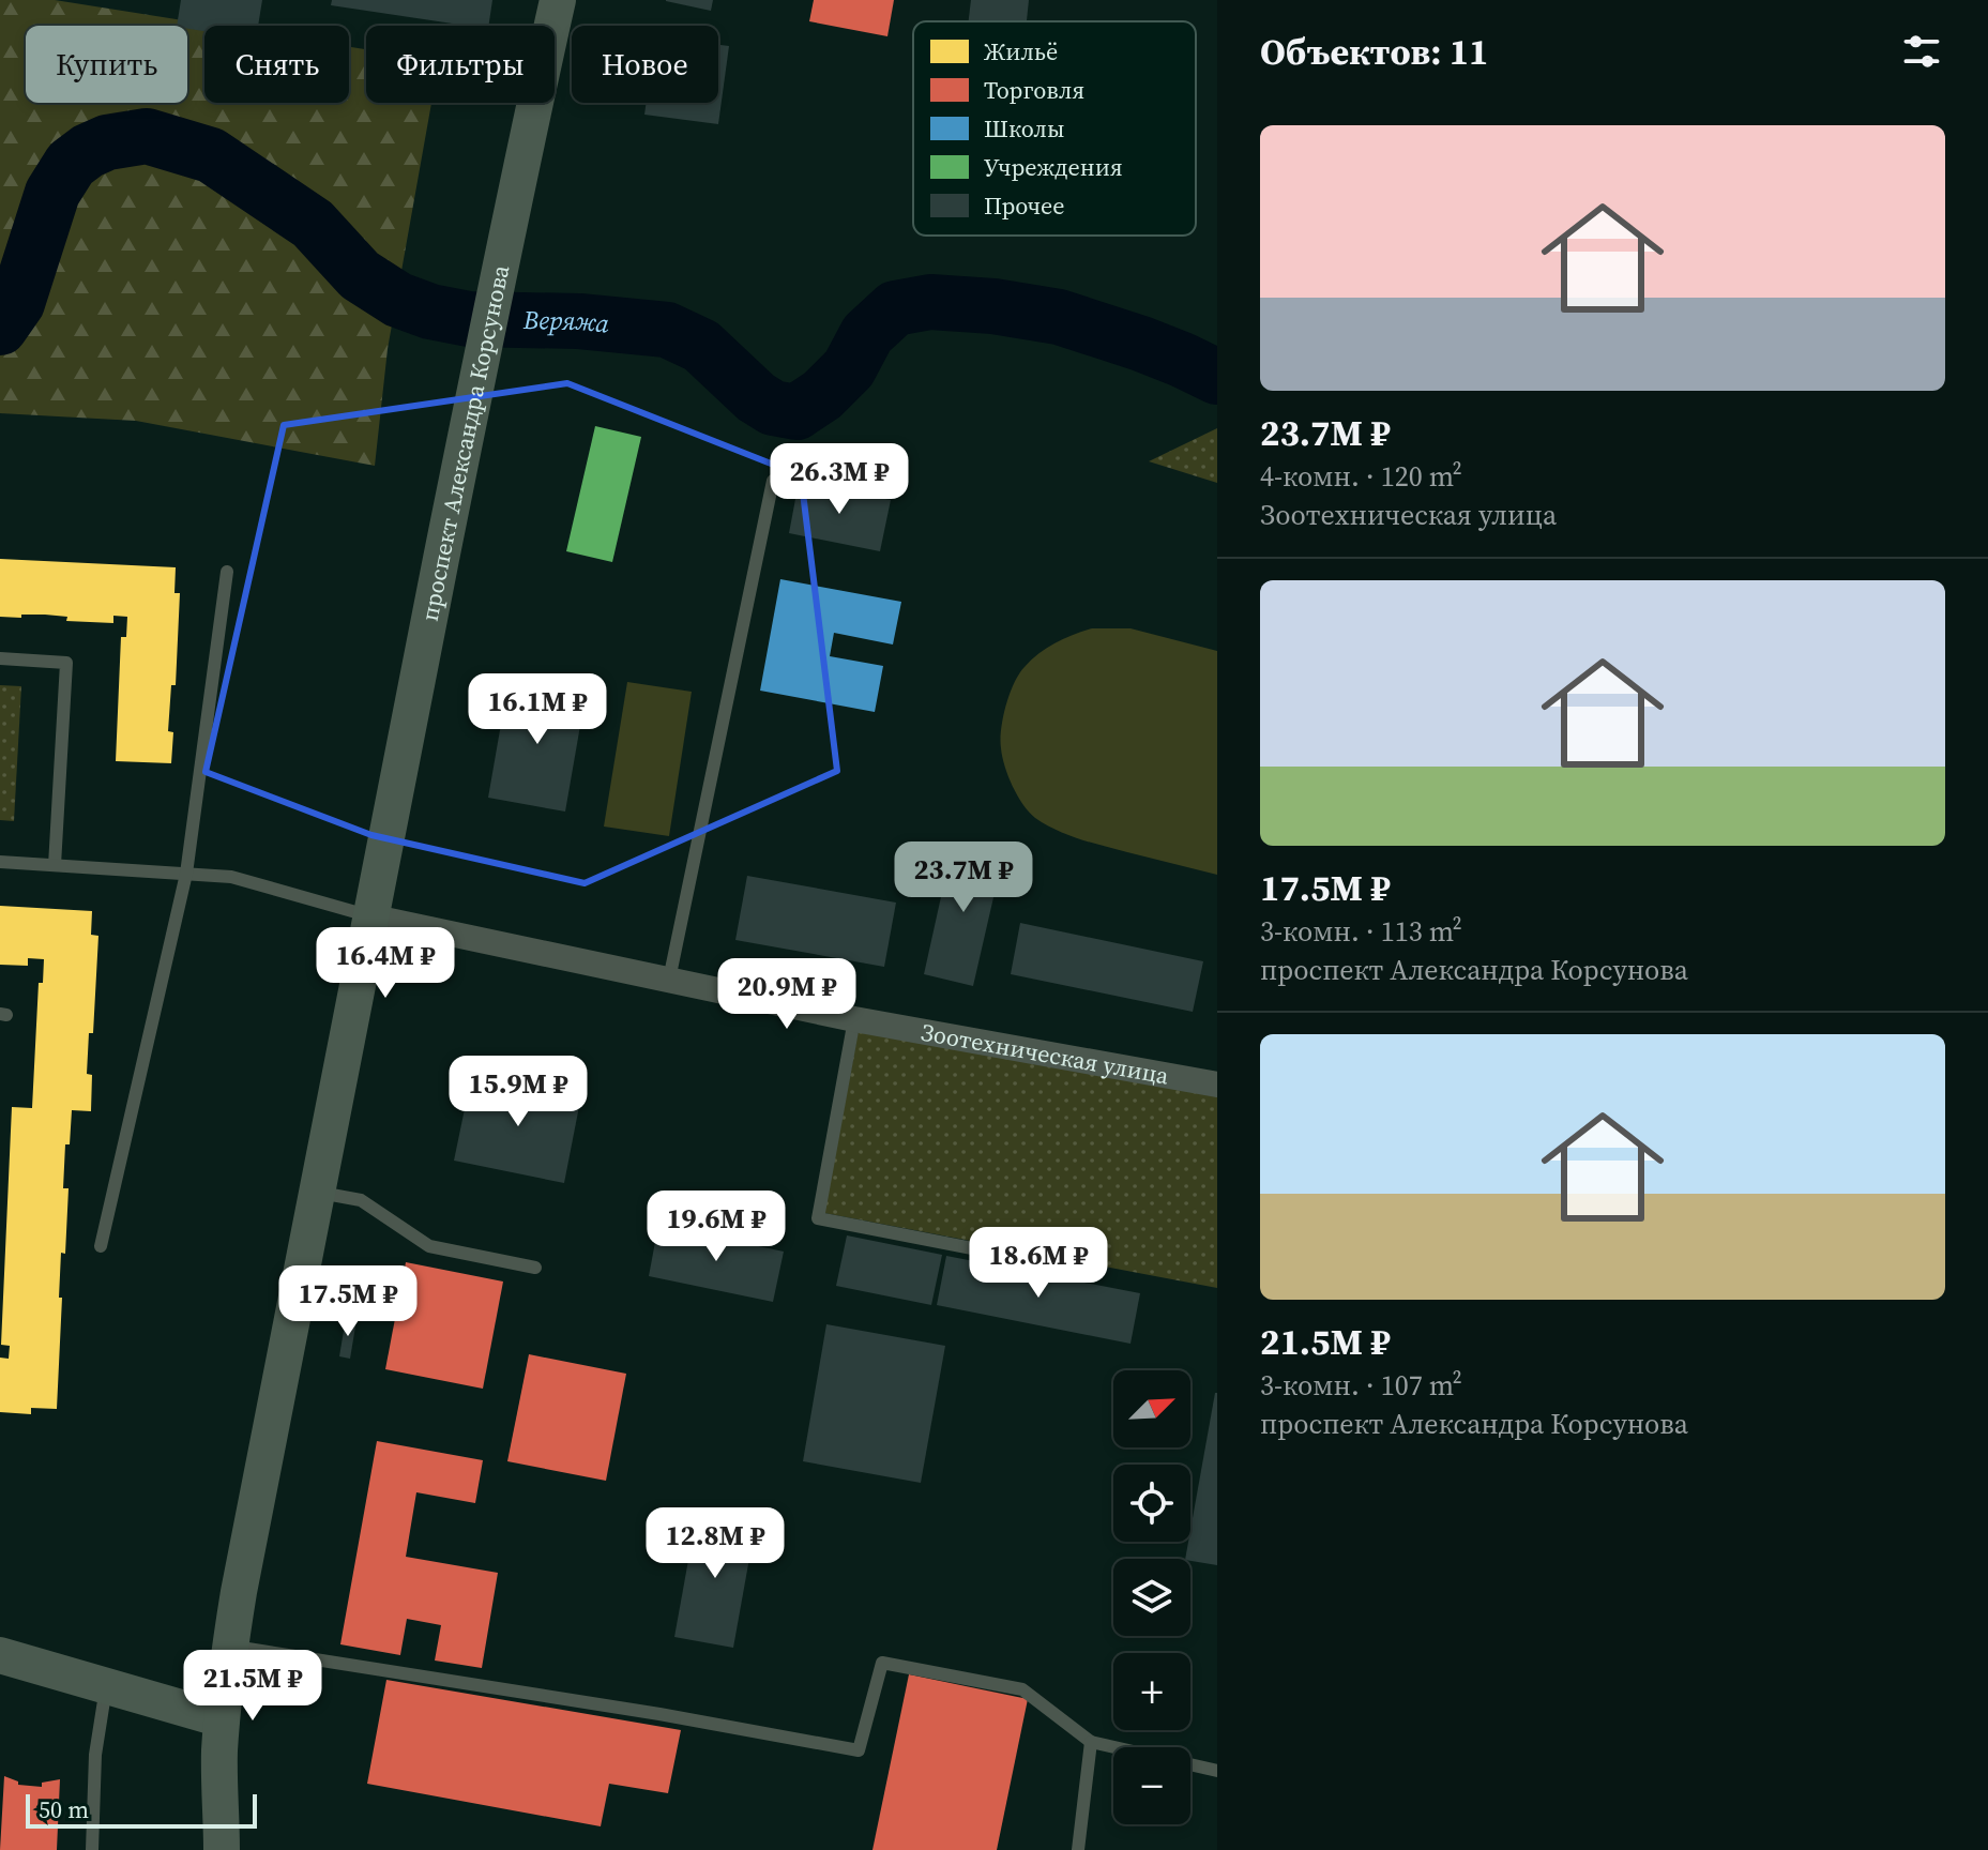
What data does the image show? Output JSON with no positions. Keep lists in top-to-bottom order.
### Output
{
  "streets": {
    "street": ["проспект Александра Корсунова", "Зоотехническая улица"]
  },
  "crossings": [
    ["проспект Александра Корсунова", "Зоотехническая улица"]
  ],
  "water": ["Веряжа"],
  "legend": [
    "Жильё",
    "Торговля",
    "Школы",
    "Учреждения",
    "Прочее"
  ],
  "scale_bar": "50 m",
  "north": "top right",
  "page": {
    "heading": "Объектов: 11",
    "chip": [
      "Купить",
      "Снять",
      "Фильтры",
      "Новое"
    ],
    "list": [
      {
        "name": "23.7M ₽",
        "note": "4-комн. · 120 m² · Зоотехническая улица"
      },
      {
        "name": "17.5M ₽",
        "note": "3-комн. · 113 m² · проспект Александра Корсунова"
      },
      {
        "name": "21.5M ₽",
        "note": "3-комн. · 107 m² · проспект Александра Корсунова"
      }
    ],
    "price": [
      "26.3M ₽",
      "16.1M ₽",
      "23.7M ₽",
      "16.4M ₽",
      "20.9M ₽",
      "15.9M ₽",
      "19.6M ₽",
      "18.6M ₽",
      "17.5M ₽",
      "12.8M ₽",
      "21.5M ₽"
    ],
    "map_buttons": ["+", "−"],
    "scale": "50 m"
  }
}
